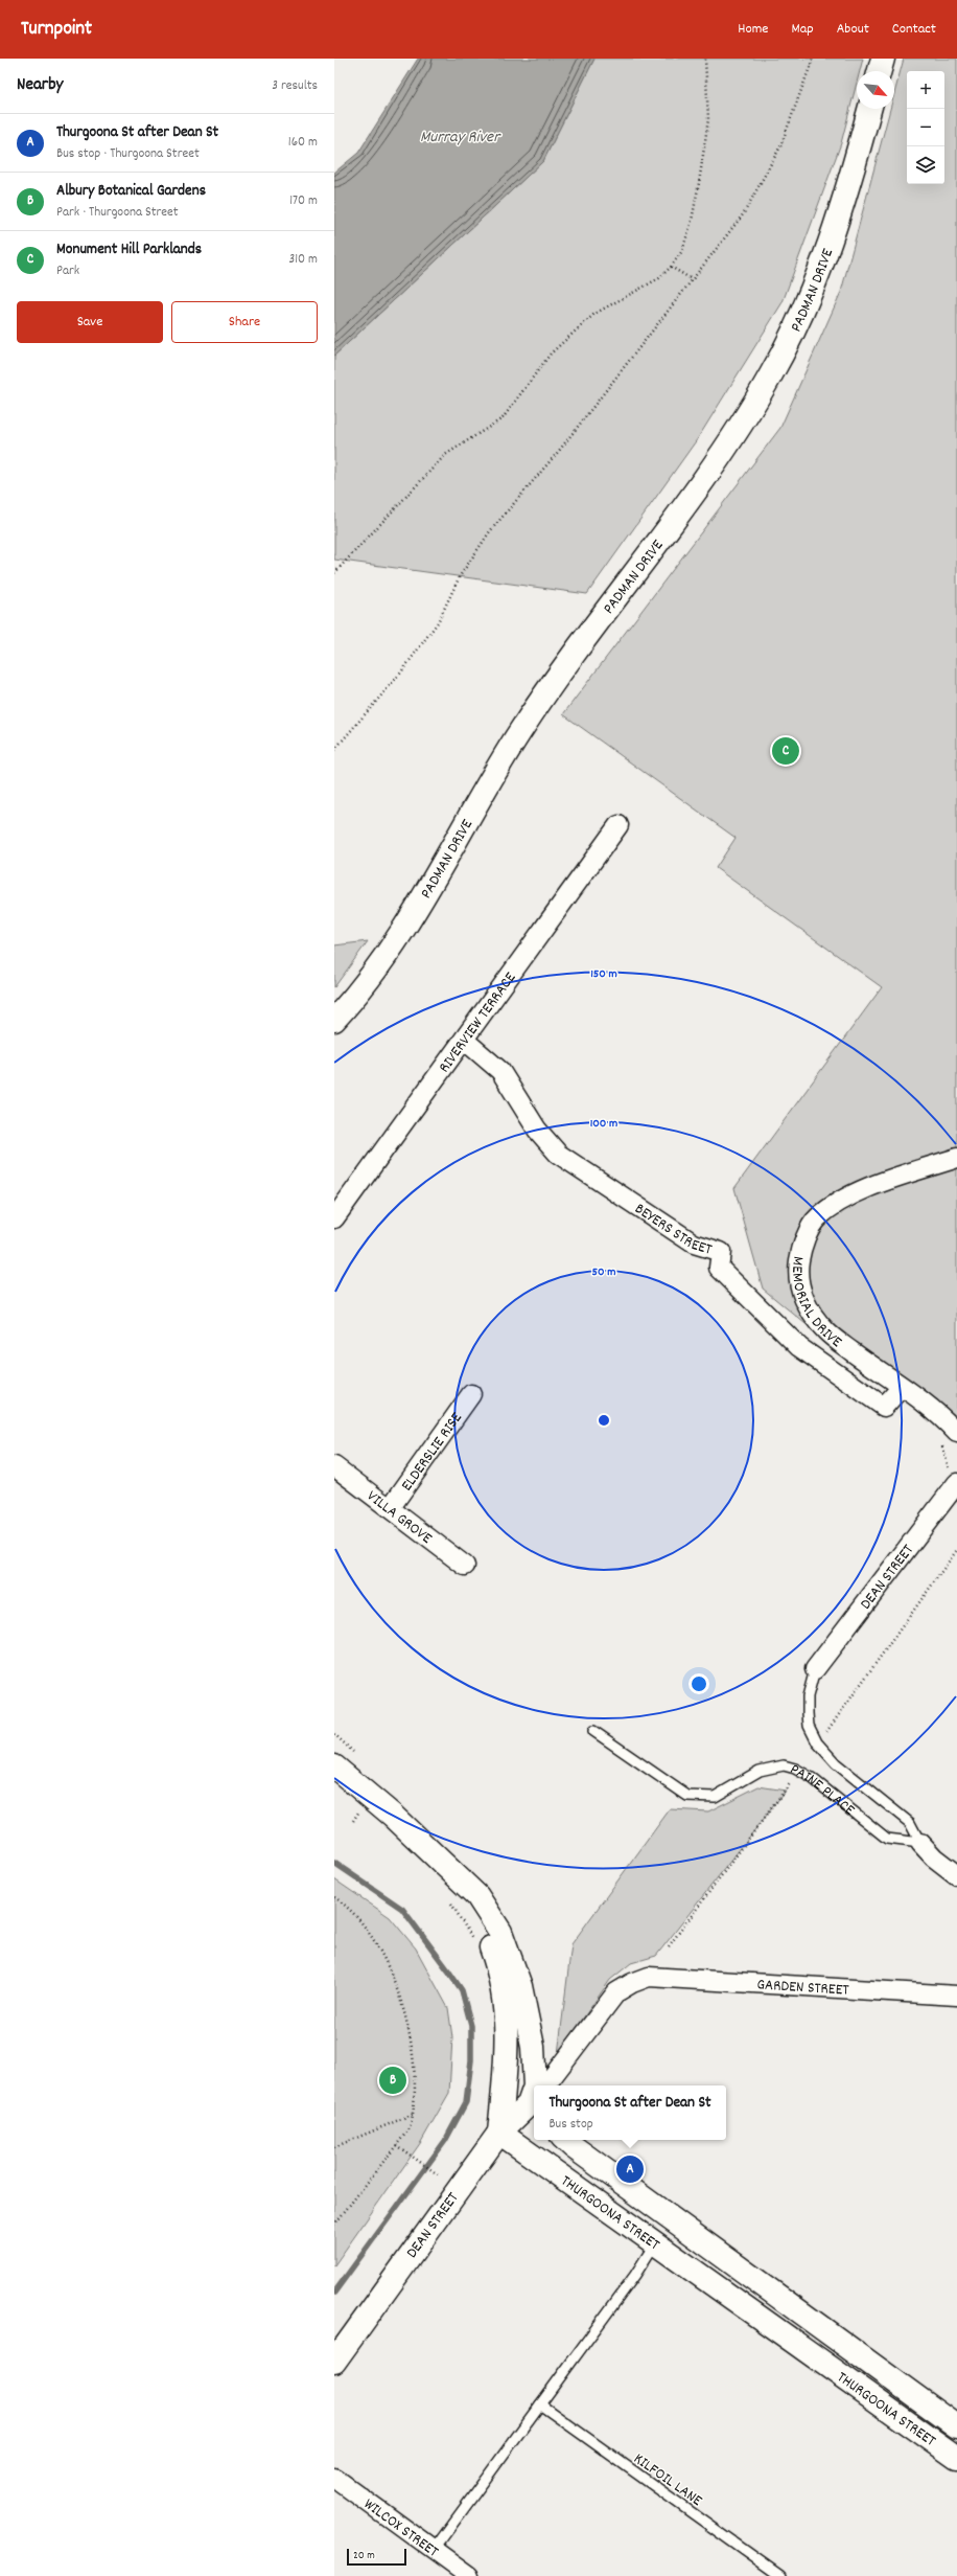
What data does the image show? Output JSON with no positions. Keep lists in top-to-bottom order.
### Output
{
  "streets": {
    "main road": ["PADMAN DRIVE", "DEAN STREET", "THURGOONA STREET"],
    "street": [
      "RIVERVIEW TERRACE",
      "BEYERS STREET",
      "MEMORIAL DRIVE",
      "ELDERSLIE RISE",
      "VILLA GROVE",
      "PAINE PLACE",
      "GARDEN STREET",
      "WILCOX STREET"
    ],
    "lane": ["KILFOIL LANE"]
  },
  "crossings": [
    ["RIVERVIEW TERRACE", "BEYERS STREET"],
    ["BEYERS STREET", "MEMORIAL DRIVE"],
    ["ELDERSLIE RISE", "VILLA GROVE"],
    ["DEAN STREET", "PAINE PLACE"],
    ["DEAN STREET", "GARDEN STREET"],
    ["DEAN STREET", "THURGOONA STREET"]
  ],
  "water": ["Murray River"],
  "scale_bar": "20 m",
  "north": "bottom right",
  "page": {
    "header": "Turnpoint",
    "nav": [
      "Home",
      "Map",
      "About",
      "Contact"
    ],
    "heading": ["Nearby", "3 results"],
    "map_buttons": ["+", "−"],
    "list": [
      {
        "mark": "A",
        "name": "Thurgoona St after Dean St",
        "note": "Bus stop · Thurgoona Street",
        "value": "160 m"
      },
      {
        "mark": "B",
        "name": "Albury Botanical Gardens",
        "note": "Park · Thurgoona Street",
        "value": "170 m"
      },
      {
        "mark": "C",
        "name": "Monument Hill Parklands",
        "note": "Park",
        "value": "310 m"
      }
    ],
    "buttons": ["Save", "Share"],
    "pins": ["C", "B", "A"],
    "popup": ["Thurgoona St after Dean St", "Bus stop"],
    "scale": "20 m"
  },
  "rings": ["150 m", "100 m", "50 m"]
}
